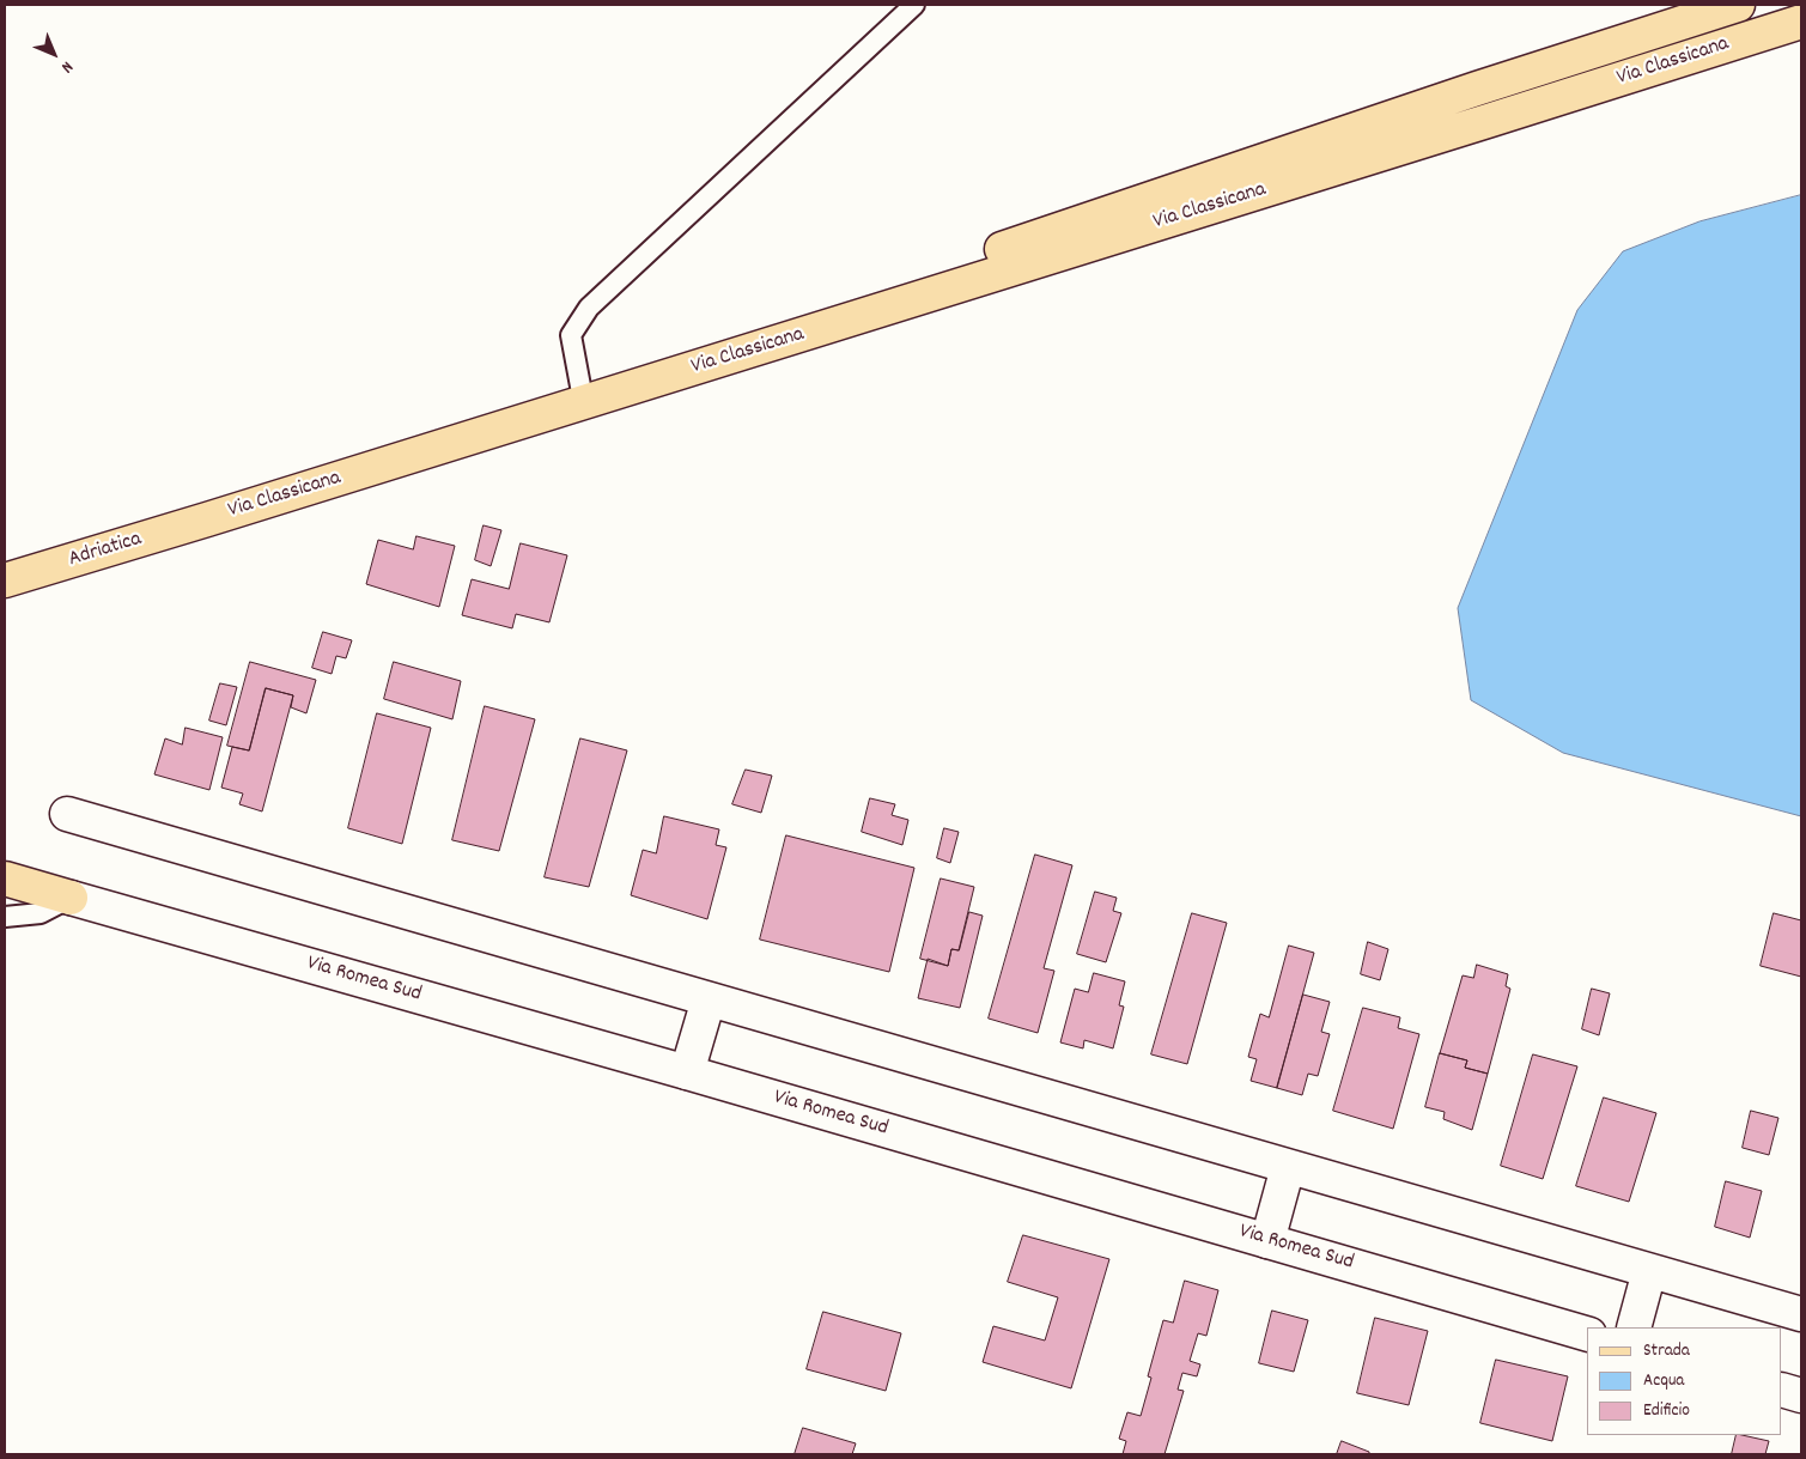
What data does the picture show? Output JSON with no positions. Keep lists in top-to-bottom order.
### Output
{
  "streets": {
    "main road": ["Via Classicana", "Adriatica"],
    "street": ["Via Romea Sud"]
  },
  "crossings": [
    ["Via Classicana", "Adriatica"]
  ],
  "legend": ["Strada", "Acqua", "Edificio"],
  "north": "bottom right"
}
